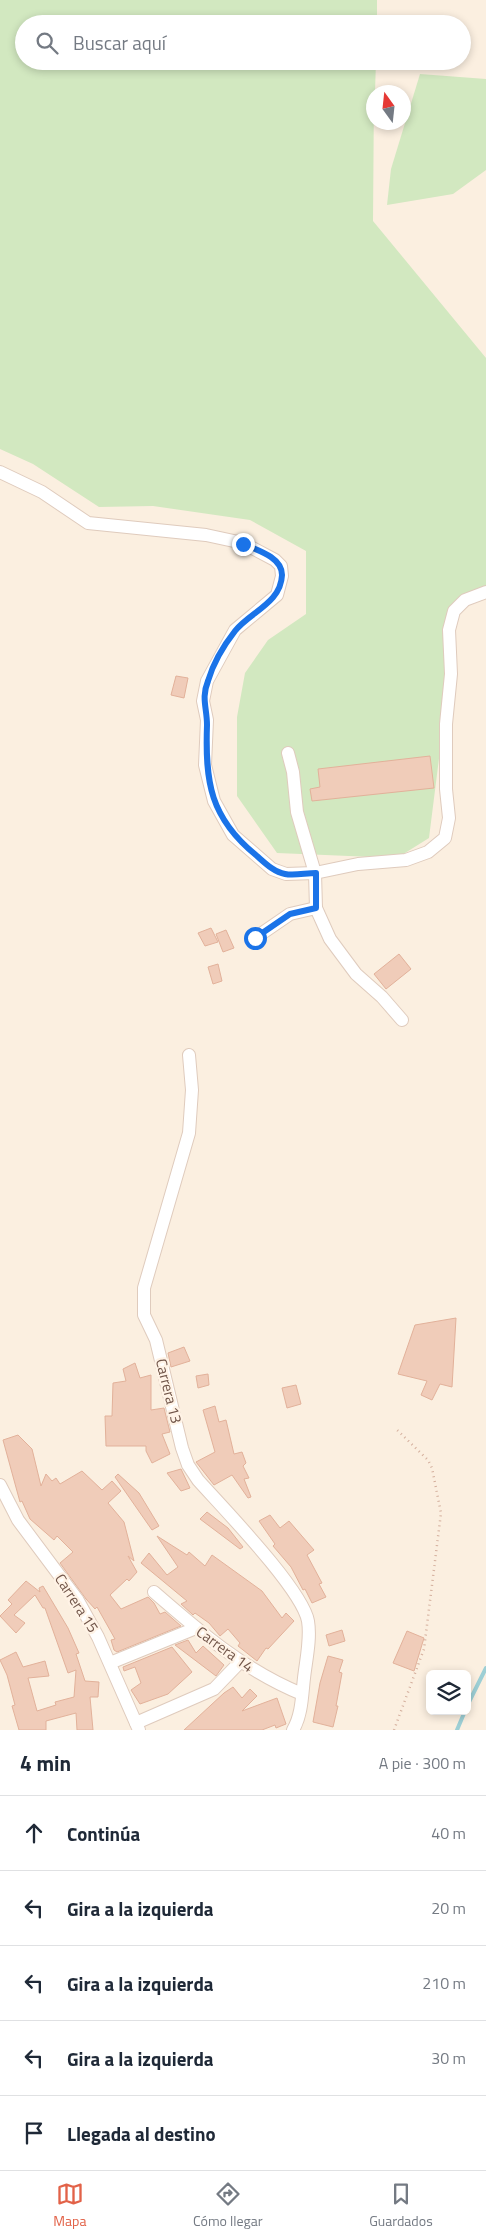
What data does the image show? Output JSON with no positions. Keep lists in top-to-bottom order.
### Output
{
  "streets": {
    "street": ["Carrera 13", "Carrera 15", "Carrera 14"]
  },
  "crossings": [
    ["Carrera 13", "Carrera 14"]
  ],
  "north": "top",
  "page": {
    "search": "Buscar aquí",
    "heading": ["4 min", "A pie · 300 m"],
    "list": [
      ["Continúa", "40 m"],
      ["Gira a la izquierda", "20 m"],
      ["Gira a la izquierda", "210 m"],
      ["Gira a la izquierda", "30 m"],
      "Llegada al destino"
    ],
    "nav": ["Mapa", "Cómo llegar", "Guardados"]
  }
}
